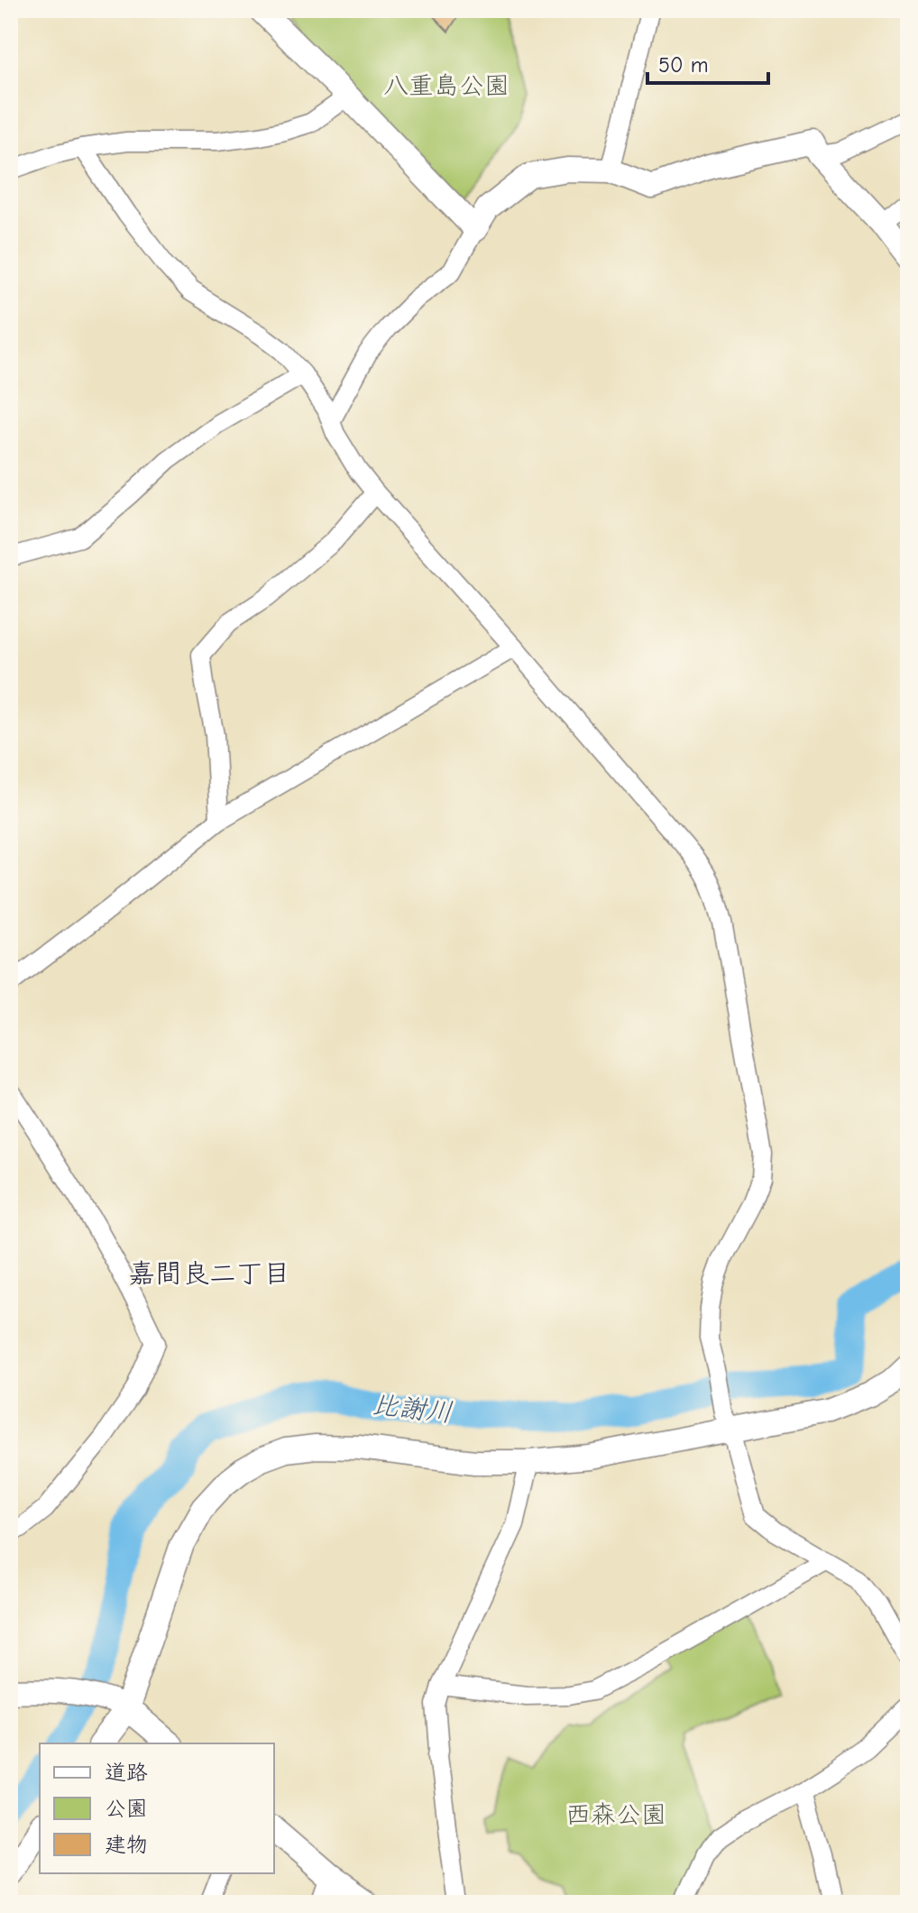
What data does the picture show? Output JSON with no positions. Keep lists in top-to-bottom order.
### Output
{
  "districts": ["嘉間良二丁目"],
  "water": ["比謝川"],
  "parks": ["八重島公園", "西森公園"],
  "legend": ["道路", "公園", "建物"],
  "scale_bar": "50 m"
}
